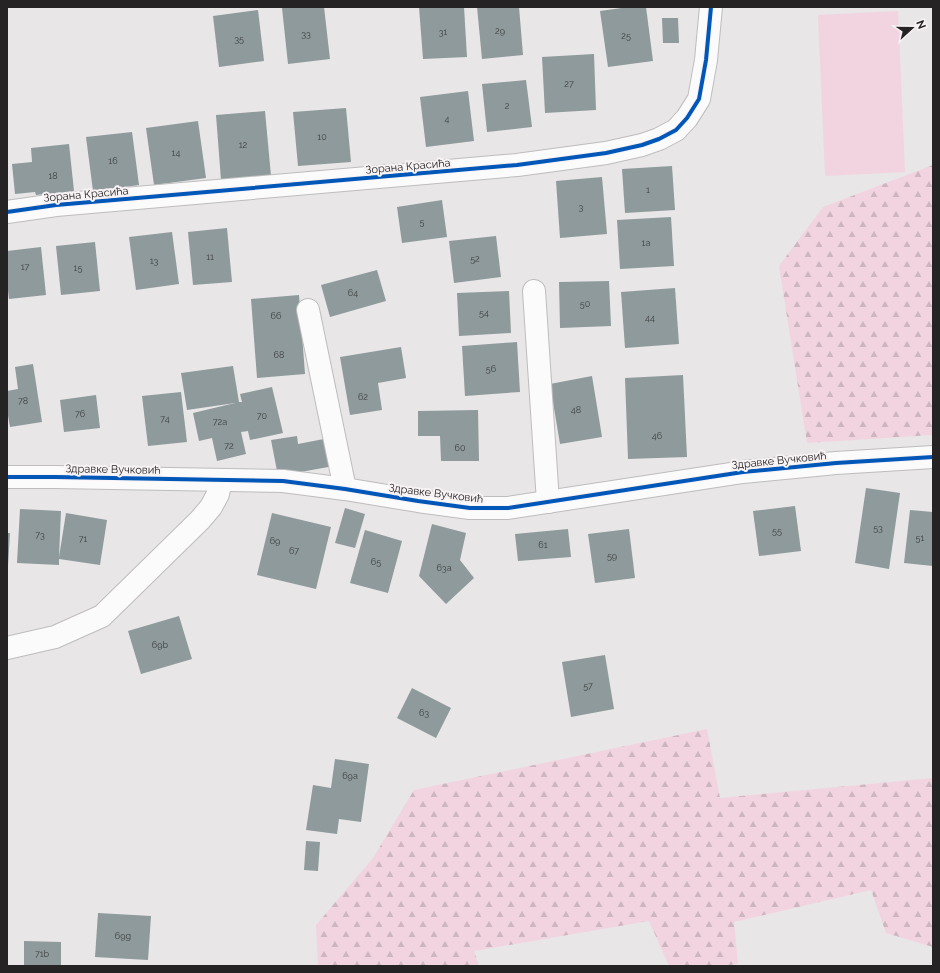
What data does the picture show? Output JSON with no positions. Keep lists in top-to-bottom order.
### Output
{
  "streets": {
    "street": ["Зорана Красића", "Здравке Вучковић"]
  },
  "house_numbers": [
    "29",
    "31",
    "33",
    "25",
    "35",
    "27",
    "2",
    "4",
    "10",
    "12",
    "14",
    "16",
    "18",
    "1",
    "3",
    "5",
    "1a",
    "11",
    "52",
    "13",
    "17",
    "15",
    "64",
    "50",
    "54",
    "66",
    "44",
    "68",
    "56",
    "62",
    "78",
    "48",
    "76",
    "70",
    "74",
    "72a",
    "46",
    "72",
    "60",
    "53",
    "55",
    "73",
    "51",
    "71",
    "69",
    "61",
    "67",
    "59",
    "65",
    "63a",
    "69b",
    "57",
    "63",
    "69a",
    "69g",
    "71b"
  ],
  "north": "right"
}
